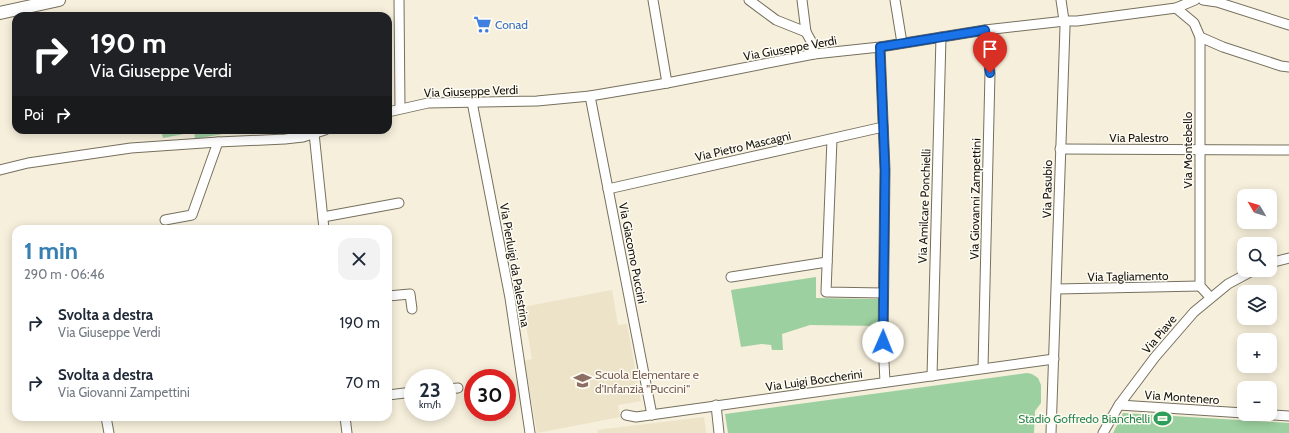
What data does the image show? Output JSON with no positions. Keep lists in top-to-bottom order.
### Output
{
  "streets": {
    "street": [
      "Via Giuseppe Verdi",
      "Via Palestro",
      "Via Pietro Mascagni",
      "Via Montebello",
      "Via Pasubio",
      "Via Giovanni Zampettini",
      "Via Amilcare Ponchielli",
      "Via Giacomo Puccini",
      "Via Pierluigi da Palestrina",
      "Via Tagliamento",
      "Via Piave",
      "Via Luigi Boccherini",
      "Via Montenero"
    ]
  },
  "crossings": [
    ["Via Giuseppe Verdi", "Via Pasubio"],
    ["Via Giuseppe Verdi", "Via Giovanni Zampettini"],
    ["Via Giuseppe Verdi", "Via Amilcare Ponchielli"],
    ["Via Giuseppe Verdi", "Via Giacomo Puccini"],
    ["Via Giuseppe Verdi", "Via Pierluigi da Palestrina"],
    ["Via Palestro", "Via Montebello"],
    ["Via Palestro", "Via Pasubio"],
    ["Via Pietro Mascagni", "Via Giacomo Puccini"],
    ["Via Montebello", "Via Tagliamento"],
    ["Via Pasubio", "Via Tagliamento"],
    ["Via Pasubio", "Via Luigi Boccherini"],
    ["Via Giovanni Zampettini", "Via Luigi Boccherini"],
    ["Via Amilcare Ponchielli", "Via Luigi Boccherini"],
    ["Via Giacomo Puccini", "Via Luigi Boccherini"],
    ["Via Piave", "Via Montenero"]
  ],
  "places": {
    "supermarket": ["Conad"],
    "school or university": ["Scuola Elementare e d'Infanzia \"Puccini\""],
    "sports": ["Stadio Goffredo Bianchelli"]
  },
  "north": "top left",
  "page": {
    "turn": ["190 m", "Via Giuseppe Verdi"],
    "then": "Poi",
    "map_buttons": ["+", "−"],
    "heading": ["1 min", "290 m · 06:46"],
    "list": [
      {
        "name": "Svolta a destra",
        "note": "Via Giuseppe Verdi",
        "value": "190 m"
      },
      {
        "name": "Svolta a destra",
        "note": "Via Giovanni Zampettini",
        "value": "70 m"
      }
    ],
    "speed": "23 km/h",
    "limit": "30"
  }
}
